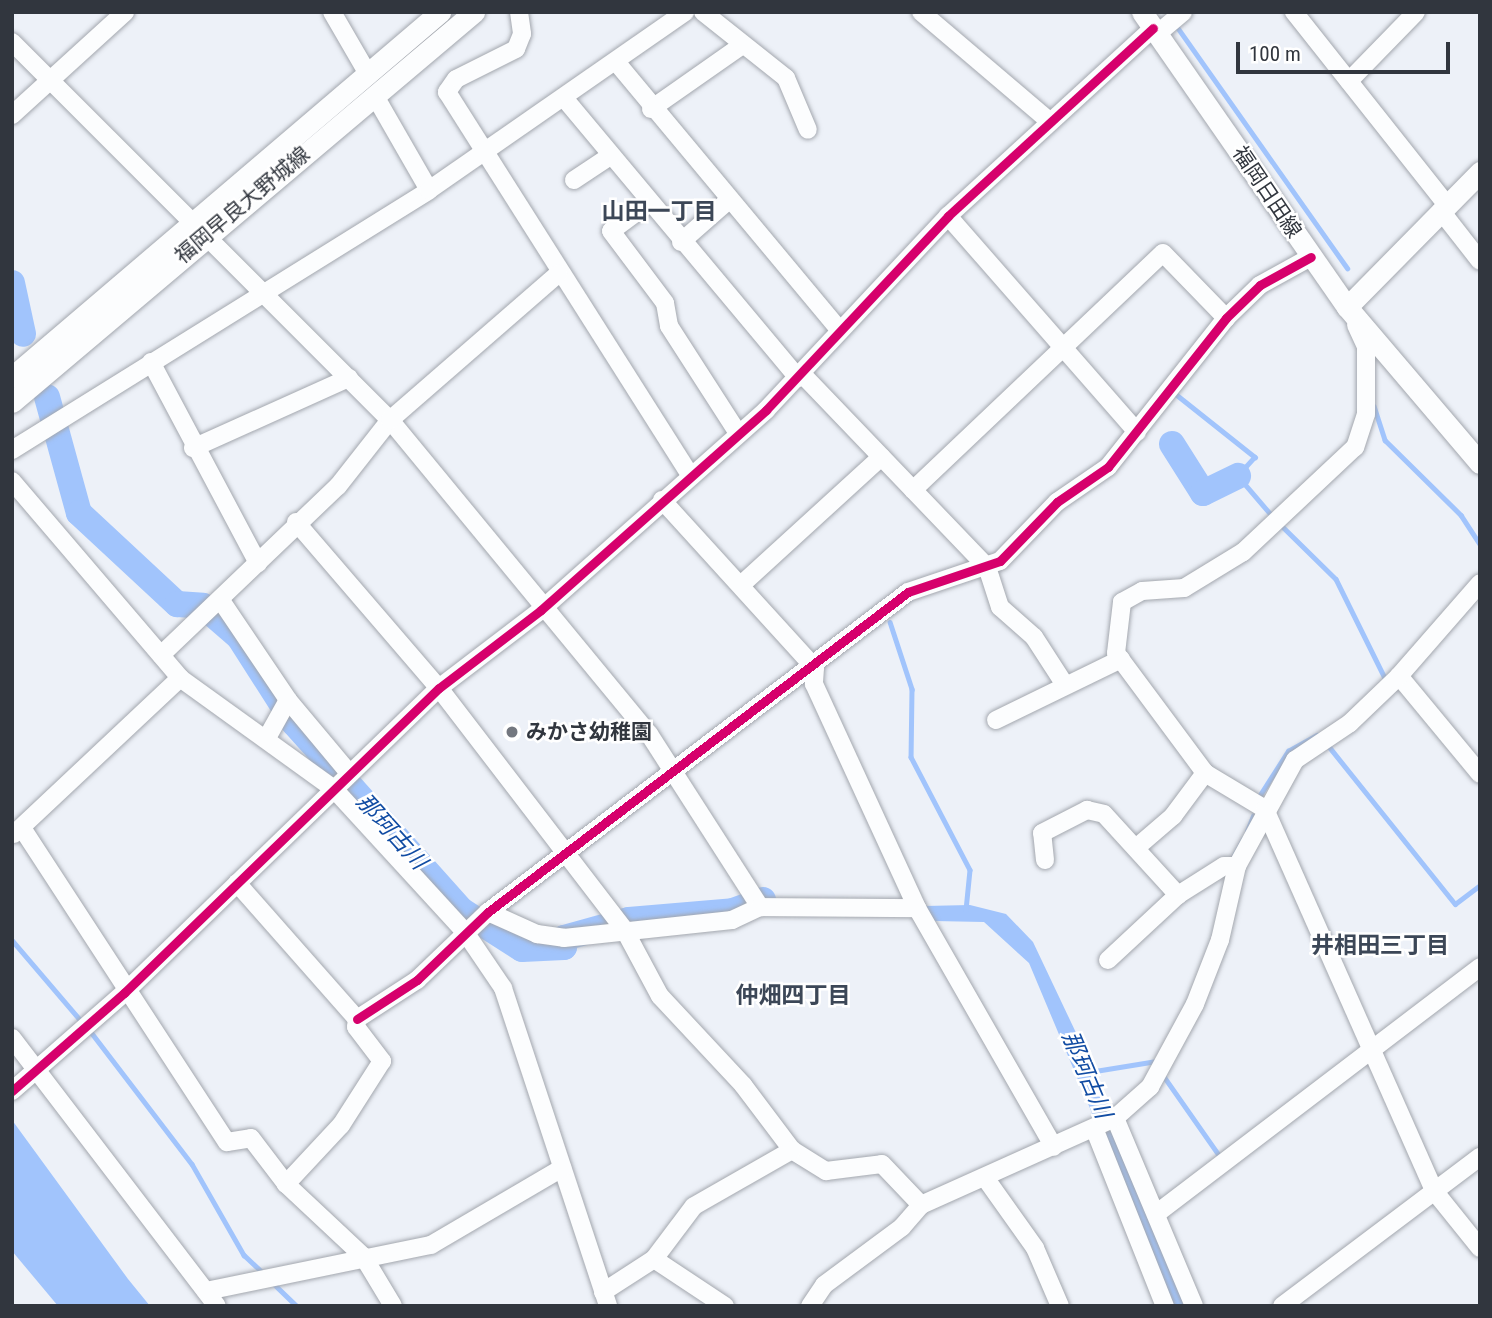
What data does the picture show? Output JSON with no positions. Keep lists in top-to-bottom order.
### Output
{
  "streets": {
    "main road": ["福岡日田線", "福岡早良大野城線"]
  },
  "districts": ["山田一丁目", "井相田三丁目", "仲畑四丁目"],
  "water": ["那珂古川"],
  "places": ["みかさ幼稚園"],
  "scale_bar": "100 m"
}
